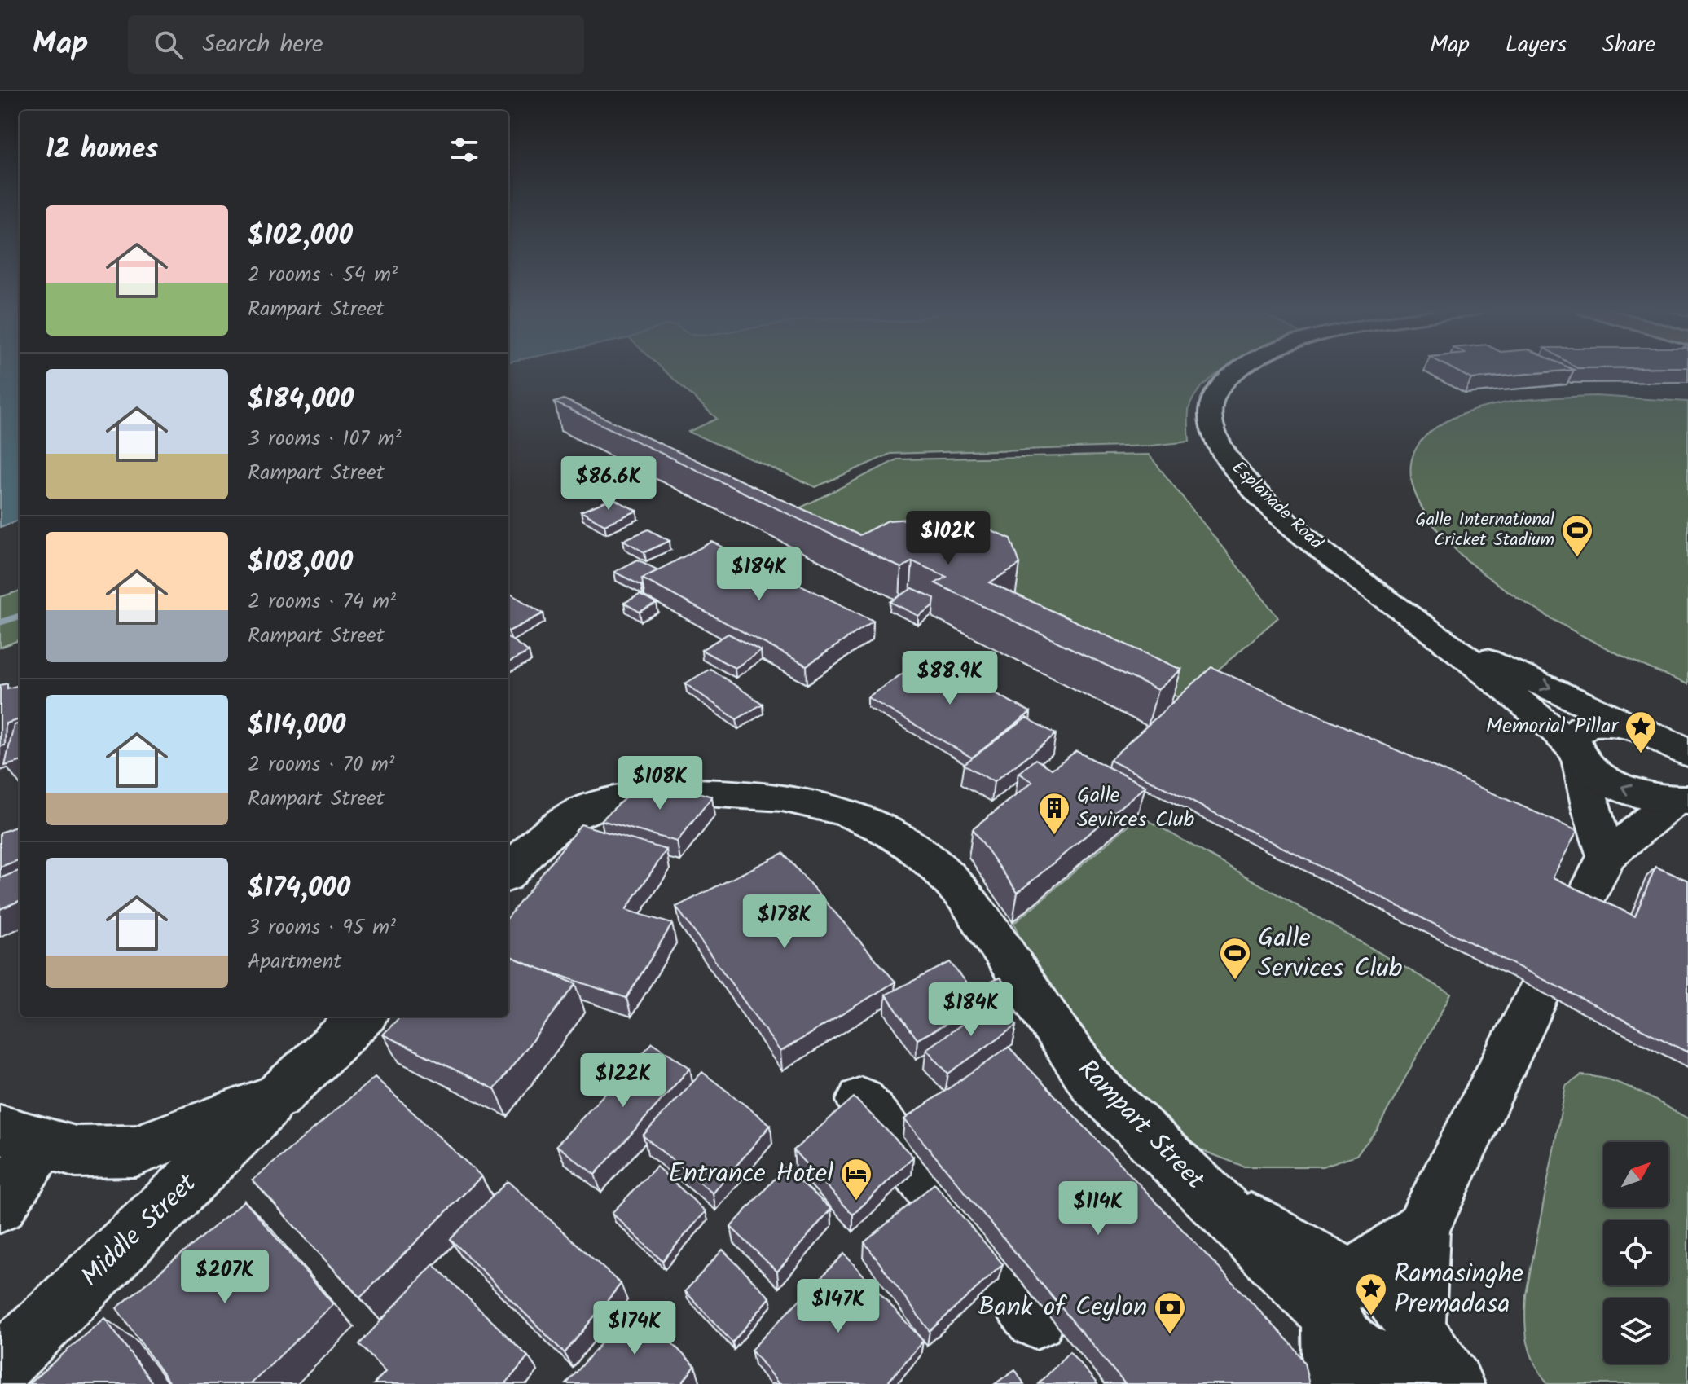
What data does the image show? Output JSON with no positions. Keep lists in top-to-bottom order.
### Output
{
  "streets": {
    "street": ["Esplanade Road", "Rampart Street", "Middle Street"]
  },
  "places": {
    "sports": ["Galle International Cricket Stadium", "Galle Services Club"],
    "place": ["Memorial Pillar", "Ramasinghe Premadasa"],
    "building": ["Galle Sevirces Club"],
    "hotel": ["Entrance Hotel"],
    "bank": ["Bank of Ceylon"]
  },
  "north": "top right",
  "page": {
    "header": "Map",
    "search": "Search here",
    "nav": ["Map", "Layers", "Share"],
    "heading": "12 homes",
    "list": [
      {
        "name": "$102,000",
        "note": "2 rooms · 54 m² · Rampart Street"
      },
      {
        "name": "$184,000",
        "note": "3 rooms · 107 m² · Rampart Street"
      },
      {
        "name": "$108,000",
        "note": "2 rooms · 74 m² · Rampart Street"
      },
      {
        "name": "$114,000",
        "note": "2 rooms · 70 m² · Rampart Street"
      },
      {
        "name": "$174,000",
        "note": "3 rooms · 95 m² · Apartment"
      }
    ],
    "price": [
      "$86.6K",
      "$102K",
      "$184K",
      "$88.9K",
      "$108K",
      "$178K",
      "$184K",
      "$122K",
      "$114K",
      "$207K",
      "$147K",
      "$174K"
    ]
  }
}
